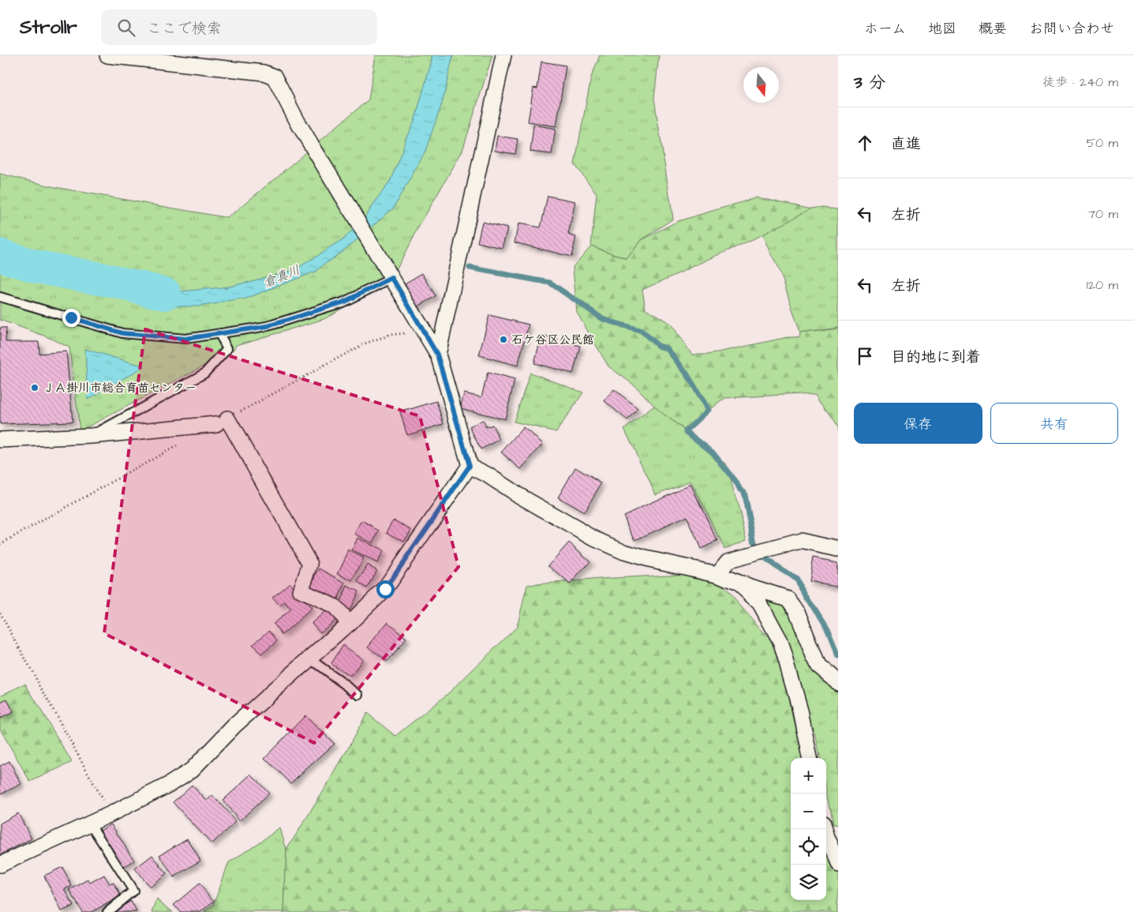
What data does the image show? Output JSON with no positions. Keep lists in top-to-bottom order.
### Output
{
  "water": ["倉真川"],
  "places": ["石ケ谷区公民館", "ＪＡ掛川市総合育苗センター"],
  "north": "bottom",
  "page": {
    "header": "Strollr",
    "search": "ここで検索",
    "nav": [
      "ホーム",
      "地図",
      "概要",
      "お問い合わせ"
    ],
    "heading": ["3 分", "徒歩 · 240 m"],
    "list": [
      ["直進", "50 m"],
      ["左折", "70 m"],
      ["左折", "120 m"],
      "目的地に到着"
    ],
    "buttons": ["保存", "共有"],
    "map_buttons": ["+", "−"]
  }
}
